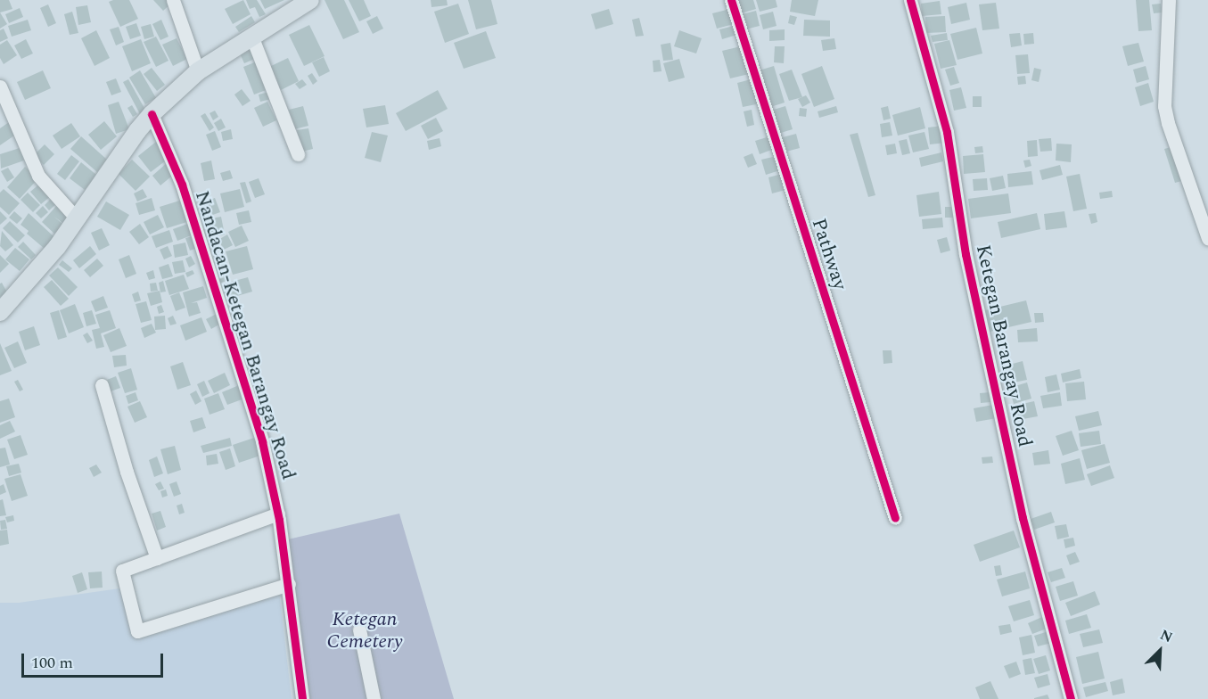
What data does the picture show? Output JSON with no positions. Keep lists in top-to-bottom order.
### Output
{
  "streets": {
    "street": ["Pathway", "Nandacan-Ketegan Barangay Road", "Ketegan Barangay Road"]
  },
  "parks": ["Ketegan Cemetery"],
  "scale_bar": "100 m",
  "north": "top right"
}
